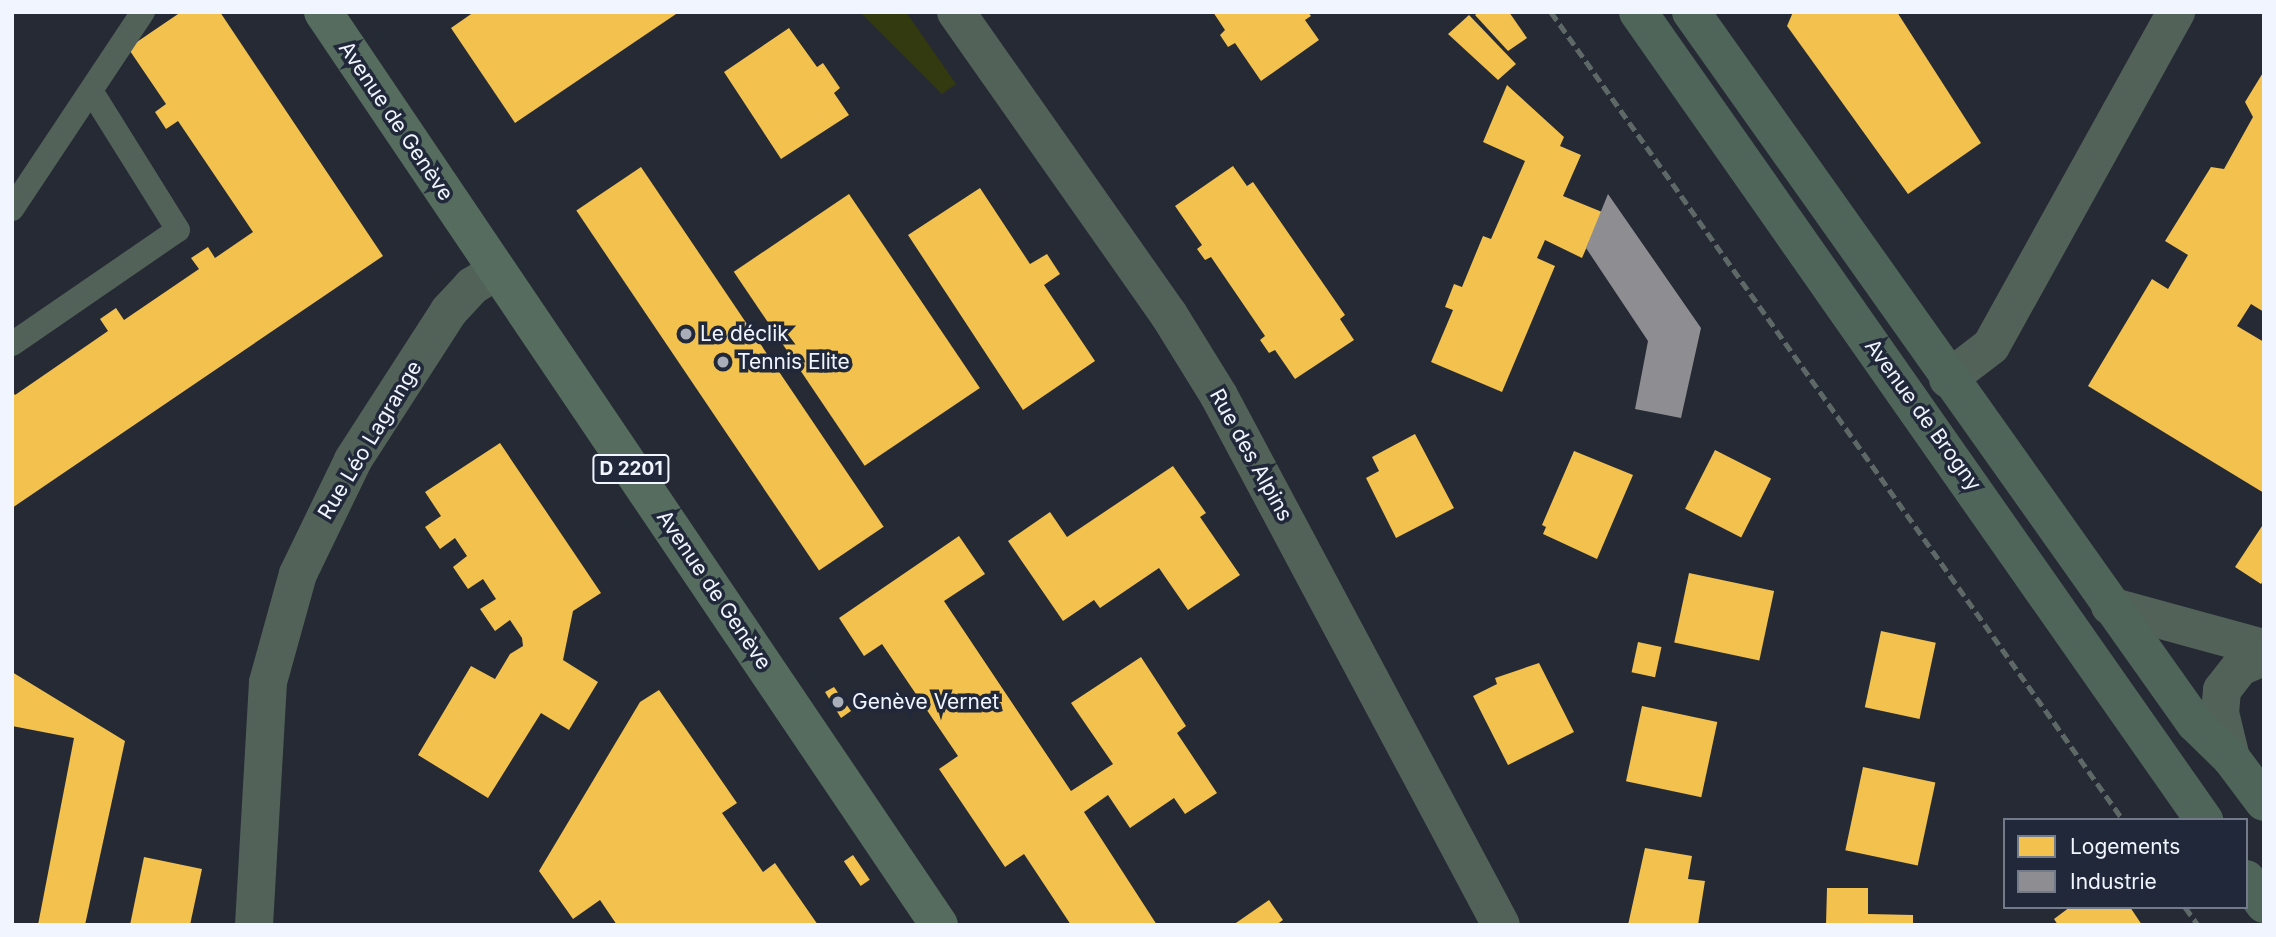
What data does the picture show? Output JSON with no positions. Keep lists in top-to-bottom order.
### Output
{
  "streets": {
    "main road": ["Avenue de Genève", "Avenue de Brogny", "D 2201"],
    "street": ["Rue Léo Lagrange", "Rue des Alpins"]
  },
  "crossings": [
    ["Avenue de Genève", "Rue Léo Lagrange"]
  ],
  "places": ["Le déclik", "Tennis Elite", "Genève Vernet"],
  "legend": ["Logements", "Industrie"]
}
